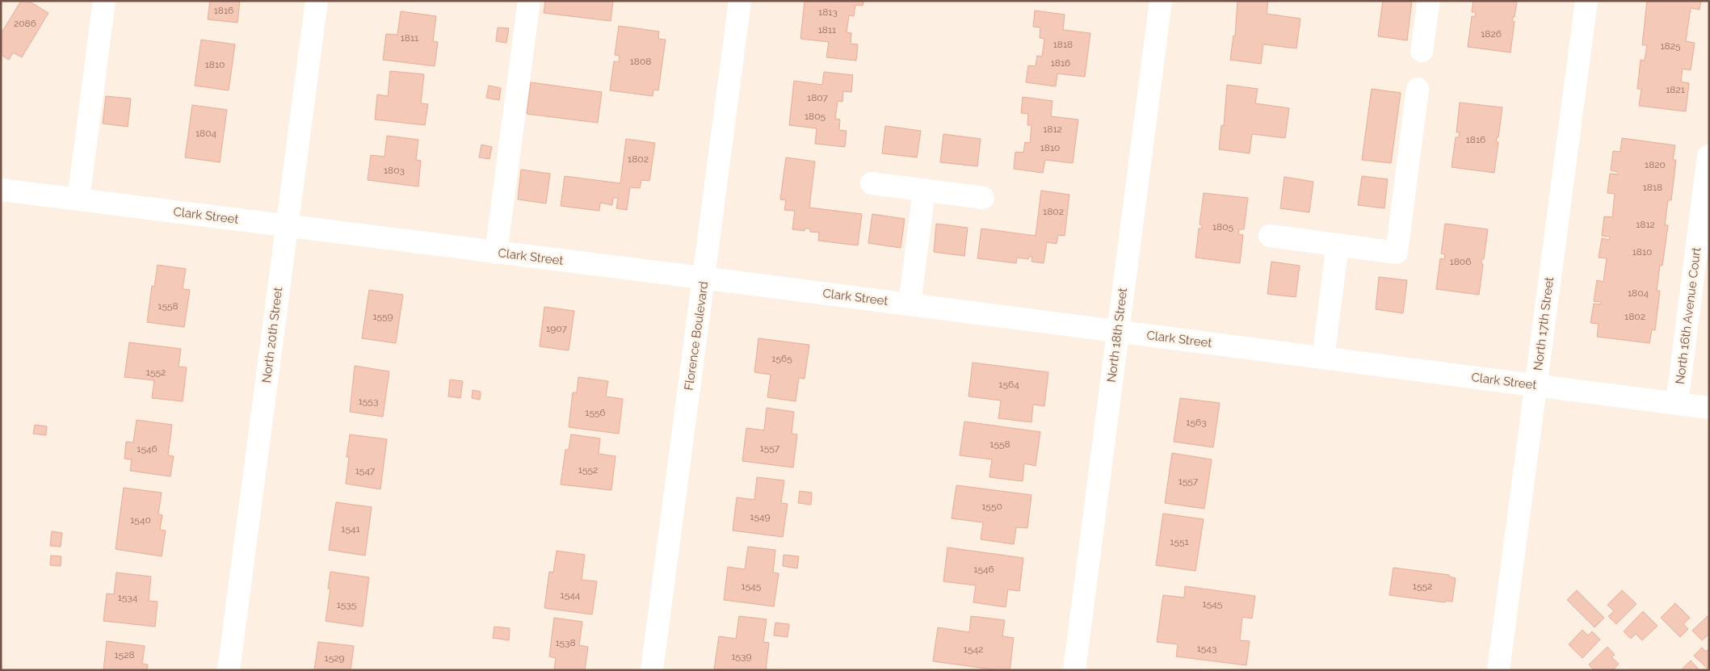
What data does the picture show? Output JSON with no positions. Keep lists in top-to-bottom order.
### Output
{
  "streets": {
    "street": [
      "Clark Street",
      "North 16th Avenue Court",
      "North 17th Street",
      "North 20th Street",
      "North 18th Street",
      "Florence Boulevard"
    ]
  },
  "crossings": [
    ["Clark Street", "North 16th Avenue Court"],
    ["Clark Street", "North 17th Street"],
    ["Clark Street", "North 20th Street"],
    ["Clark Street", "North 18th Street"],
    ["Clark Street", "Florence Boulevard"]
  ],
  "house_numbers": [
    "1816",
    "1813",
    "2086",
    "1811",
    "1826",
    "1811",
    "1818",
    "1825",
    "1808",
    "1816",
    "1810",
    "1821",
    "1807",
    "1805",
    "1812",
    "1804",
    "1816",
    "1810",
    "1802",
    "1820",
    "1803",
    "1818",
    "1802",
    "1812",
    "1805",
    "1810",
    "1806",
    "1804",
    "1558",
    "1559",
    "1802",
    "1907",
    "1565",
    "1552",
    "1564",
    "1553",
    "1556",
    "1563",
    "1558",
    "1557",
    "1546",
    "1552",
    "1547",
    "1557",
    "1550",
    "1549",
    "1540",
    "1541",
    "1551",
    "1546",
    "1545",
    "1552",
    "1544",
    "1534",
    "1545",
    "1535",
    "1538",
    "1543",
    "1542",
    "1528",
    "1539",
    "1529"
  ]
}
